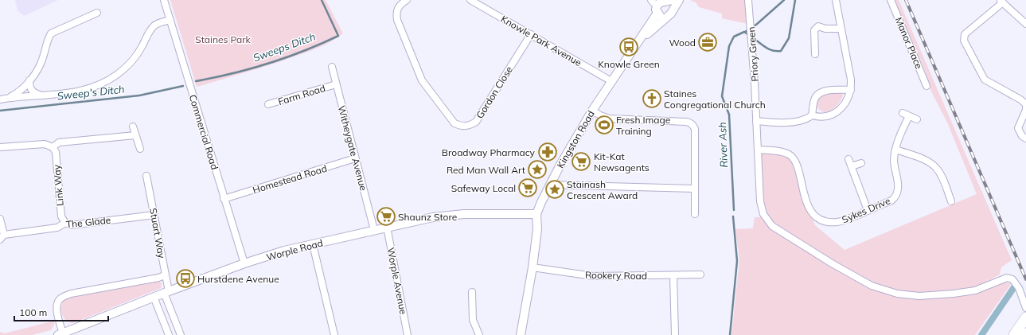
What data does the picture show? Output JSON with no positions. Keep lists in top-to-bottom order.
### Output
{
  "streets": {
    "street": [
      "Knowle Park Avenue",
      "Manor Place",
      "Priory Green",
      "Gordon Close",
      "Farm Road",
      "Commercial Road",
      "Kingston Road",
      "Witheygate Avenue",
      "Homestead Road",
      "Link Way",
      "Sykes Drive",
      "The Glade",
      "Stuart Way",
      "Worple Road",
      "Rookery Road",
      "Worple Avenue"
    ]
  },
  "crossings": [
    ["Knowle Park Avenue", "Gordon Close"],
    ["Knowle Park Avenue", "Kingston Road"],
    ["Priory Green", "Sykes Drive"],
    ["Farm Road", "Witheygate Avenue"],
    ["Commercial Road", "Homestead Road"],
    ["Commercial Road", "Worple Road"],
    ["Kingston Road", "Worple Road"],
    ["Witheygate Avenue", "Homestead Road"],
    ["Witheygate Avenue", "Worple Road"],
    ["Link Way", "The Glade"],
    ["The Glade", "Stuart Way"],
    ["Stuart Way", "Worple Road"],
    ["Worple Road", "Worple Avenue"]
  ],
  "water": ["Sweeps Ditch", "Sweep's Ditch", "River Ash"],
  "parks": ["Staines Park"],
  "places": {
    "office": ["Wood"],
    "bus stop": ["Knowle Green", "Hurstdene Avenue"],
    "church": ["Staines Congregational Church"],
    "sports": ["Fresh Image Training"],
    "pharmacy": ["Broadway Pharmacy"],
    "supermarket": ["Kit-Kat Newsagents", "Safeway Local", "Shaunz Store"],
    "place": ["Red Man Wall Art", "Stainash Crescent Award"]
  },
  "scale_bar": "100 m"
}
